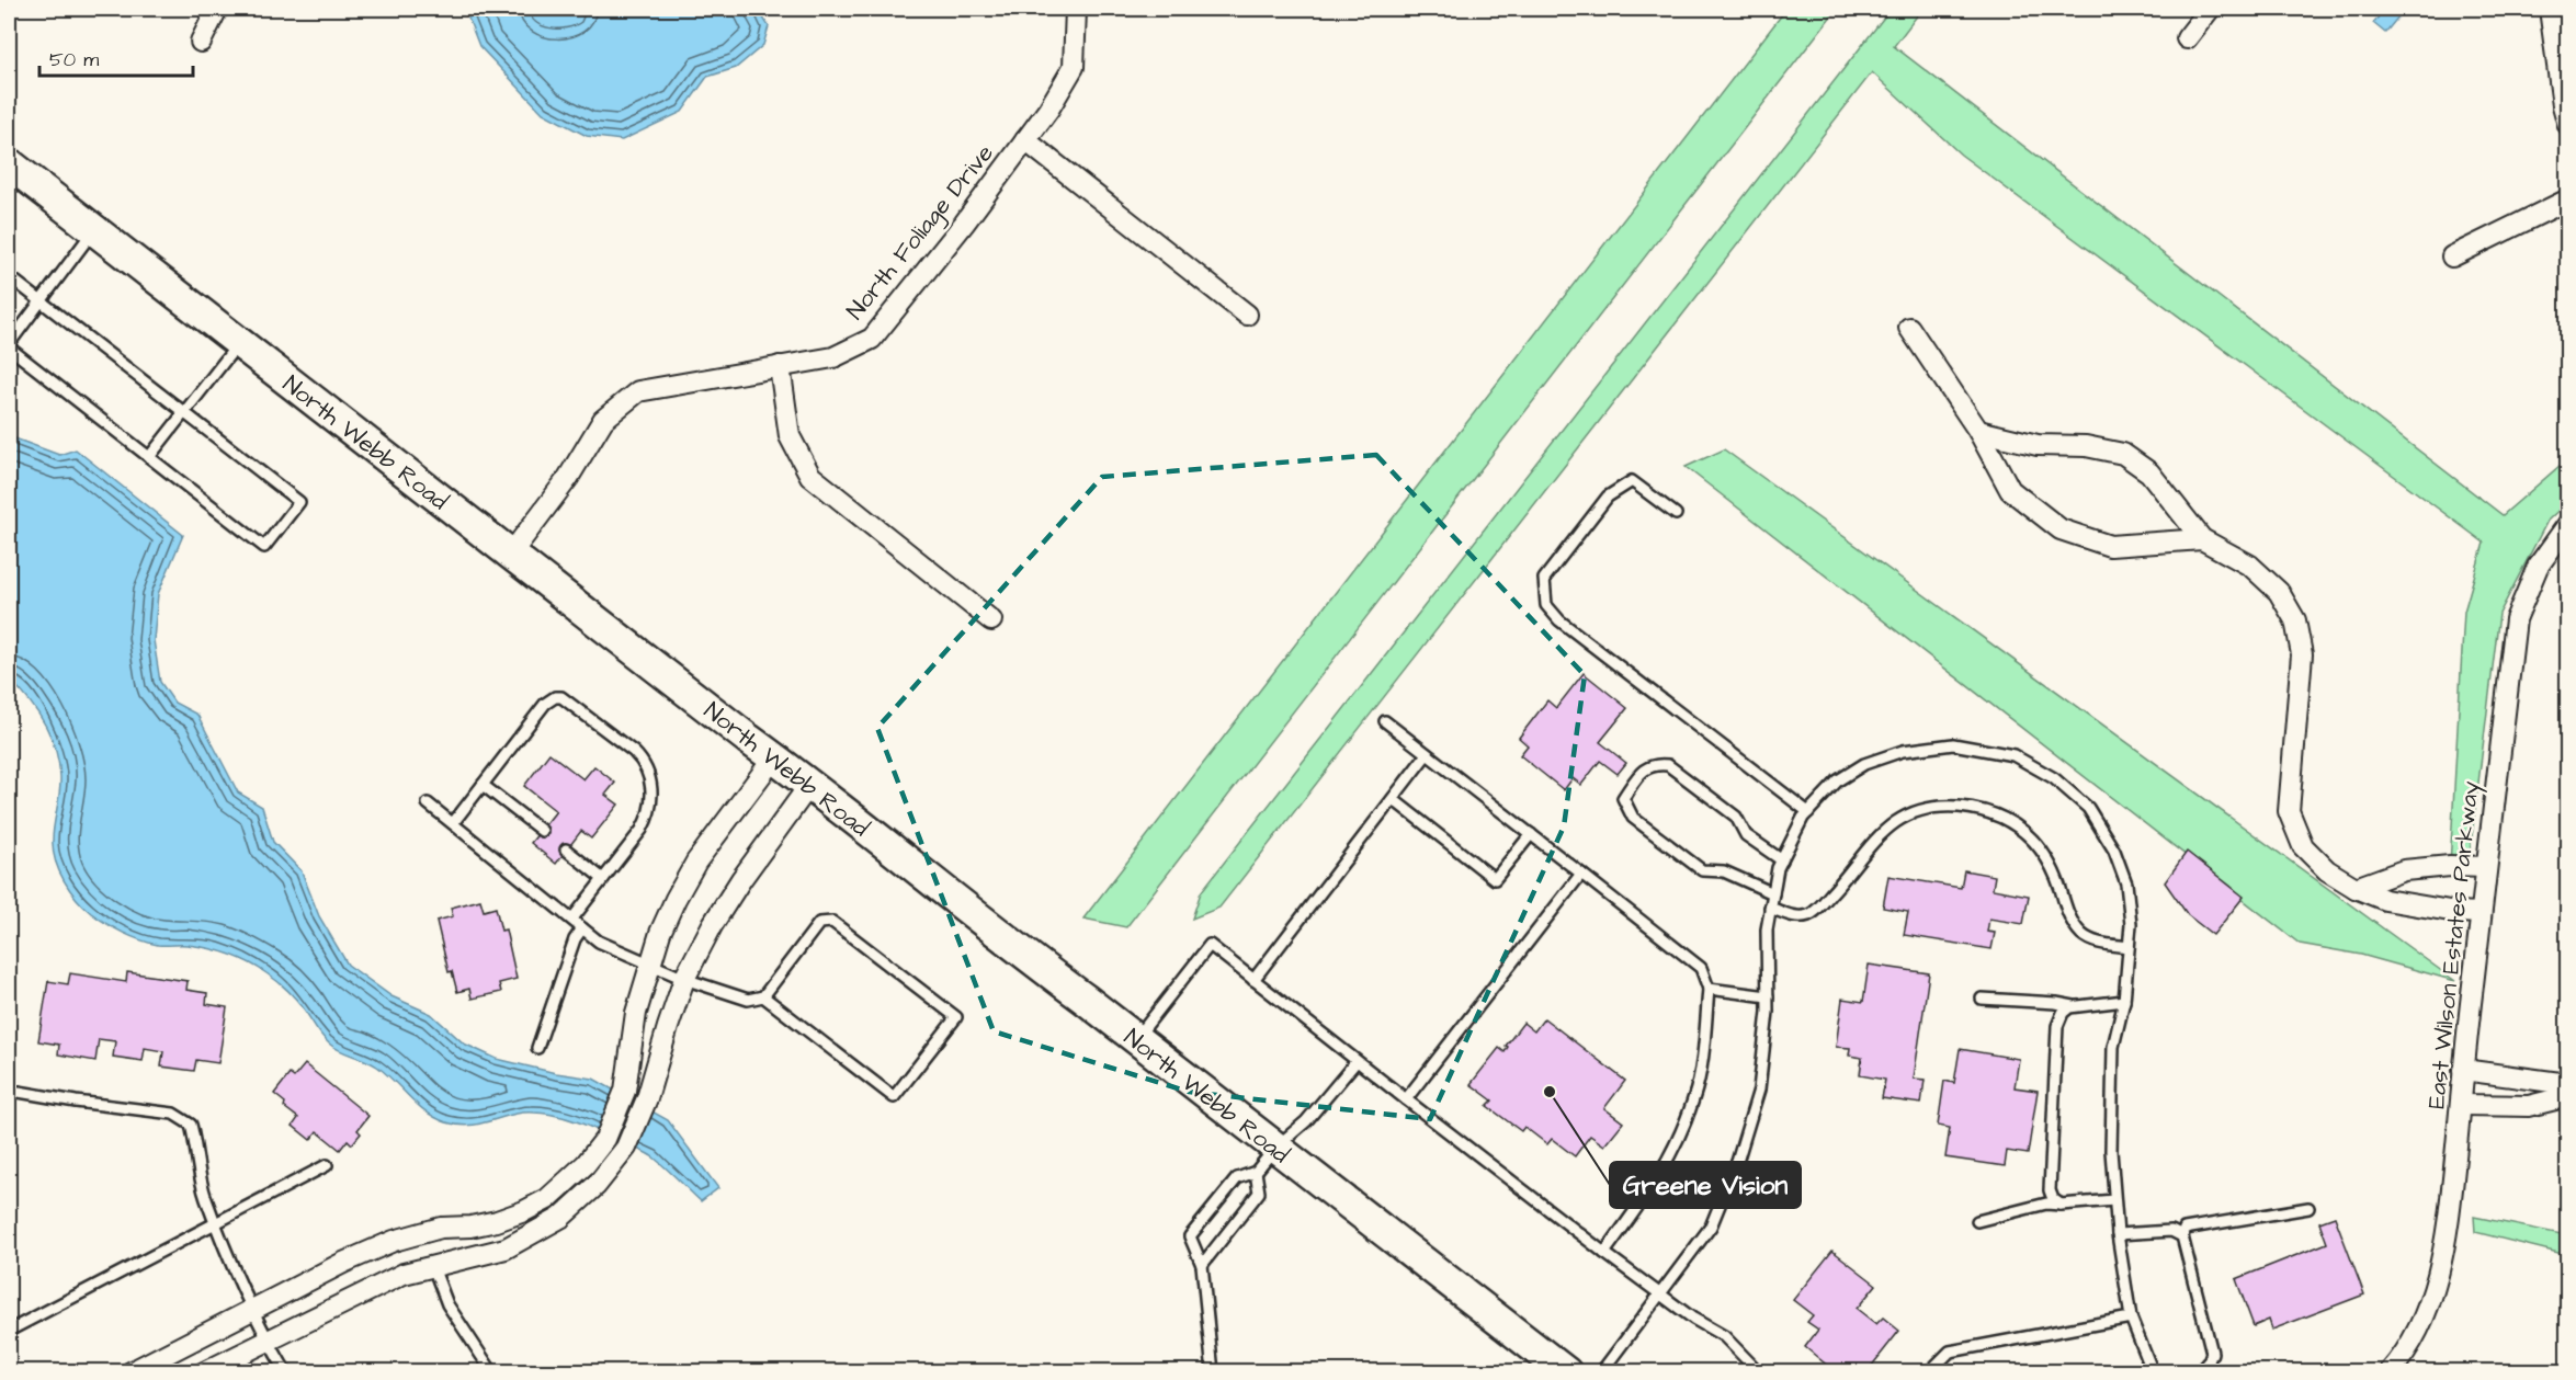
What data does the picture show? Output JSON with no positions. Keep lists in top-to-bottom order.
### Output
{
  "streets": {
    "main road": ["North Webb Road"],
    "street": ["North Foliage Drive", "East Wilson Estates Parkway"]
  },
  "crossings": [
    ["North Foliage Drive", "North Webb Road"]
  ],
  "places": ["Greene Vision"],
  "scale_bar": "50 m"
}
